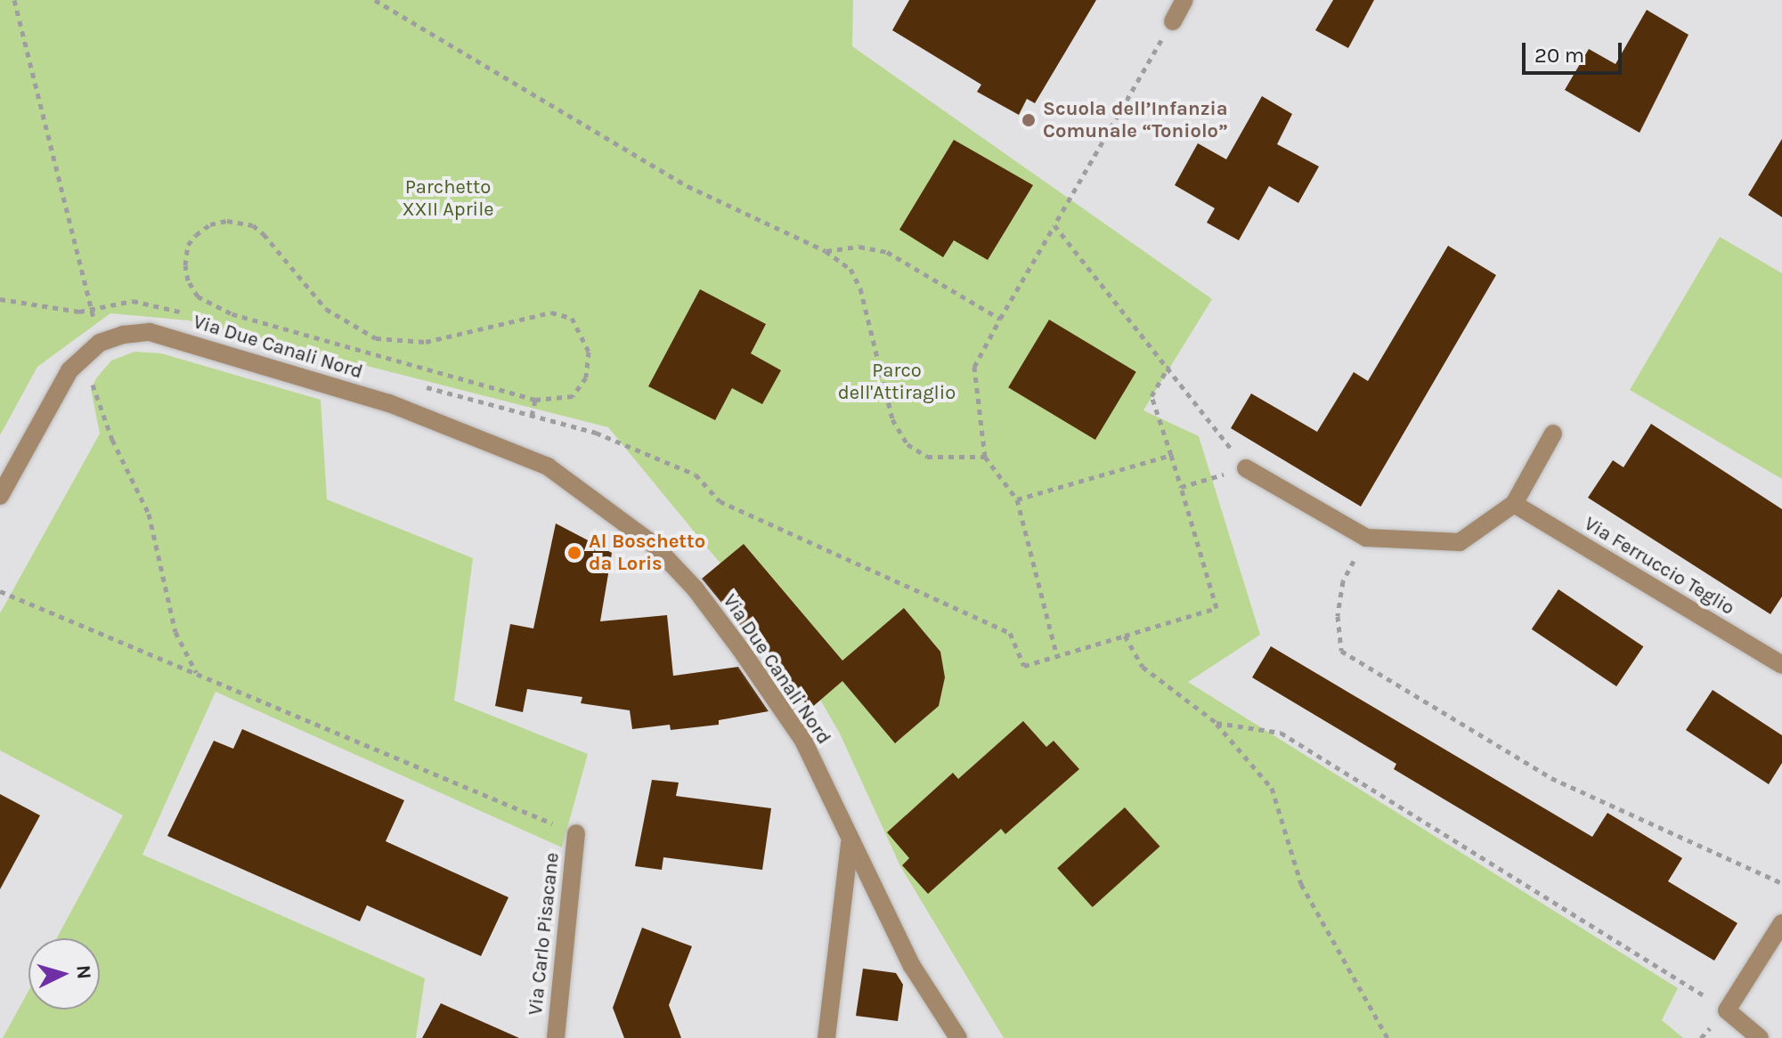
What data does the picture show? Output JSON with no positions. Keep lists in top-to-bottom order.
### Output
{
  "streets": {
    "street": ["Via Due Canali Nord", "Via Ferruccio Teglio", "Via Carlo Pisacane"]
  },
  "parks": ["Parchetto XXII Aprile", "Parco dell'Attiraglio"],
  "places": ["Scuola dell’Infanzia Comunale “Toniolo”", "Al Boschetto da Loris"],
  "scale_bar": "20 m",
  "north": "right"
}
